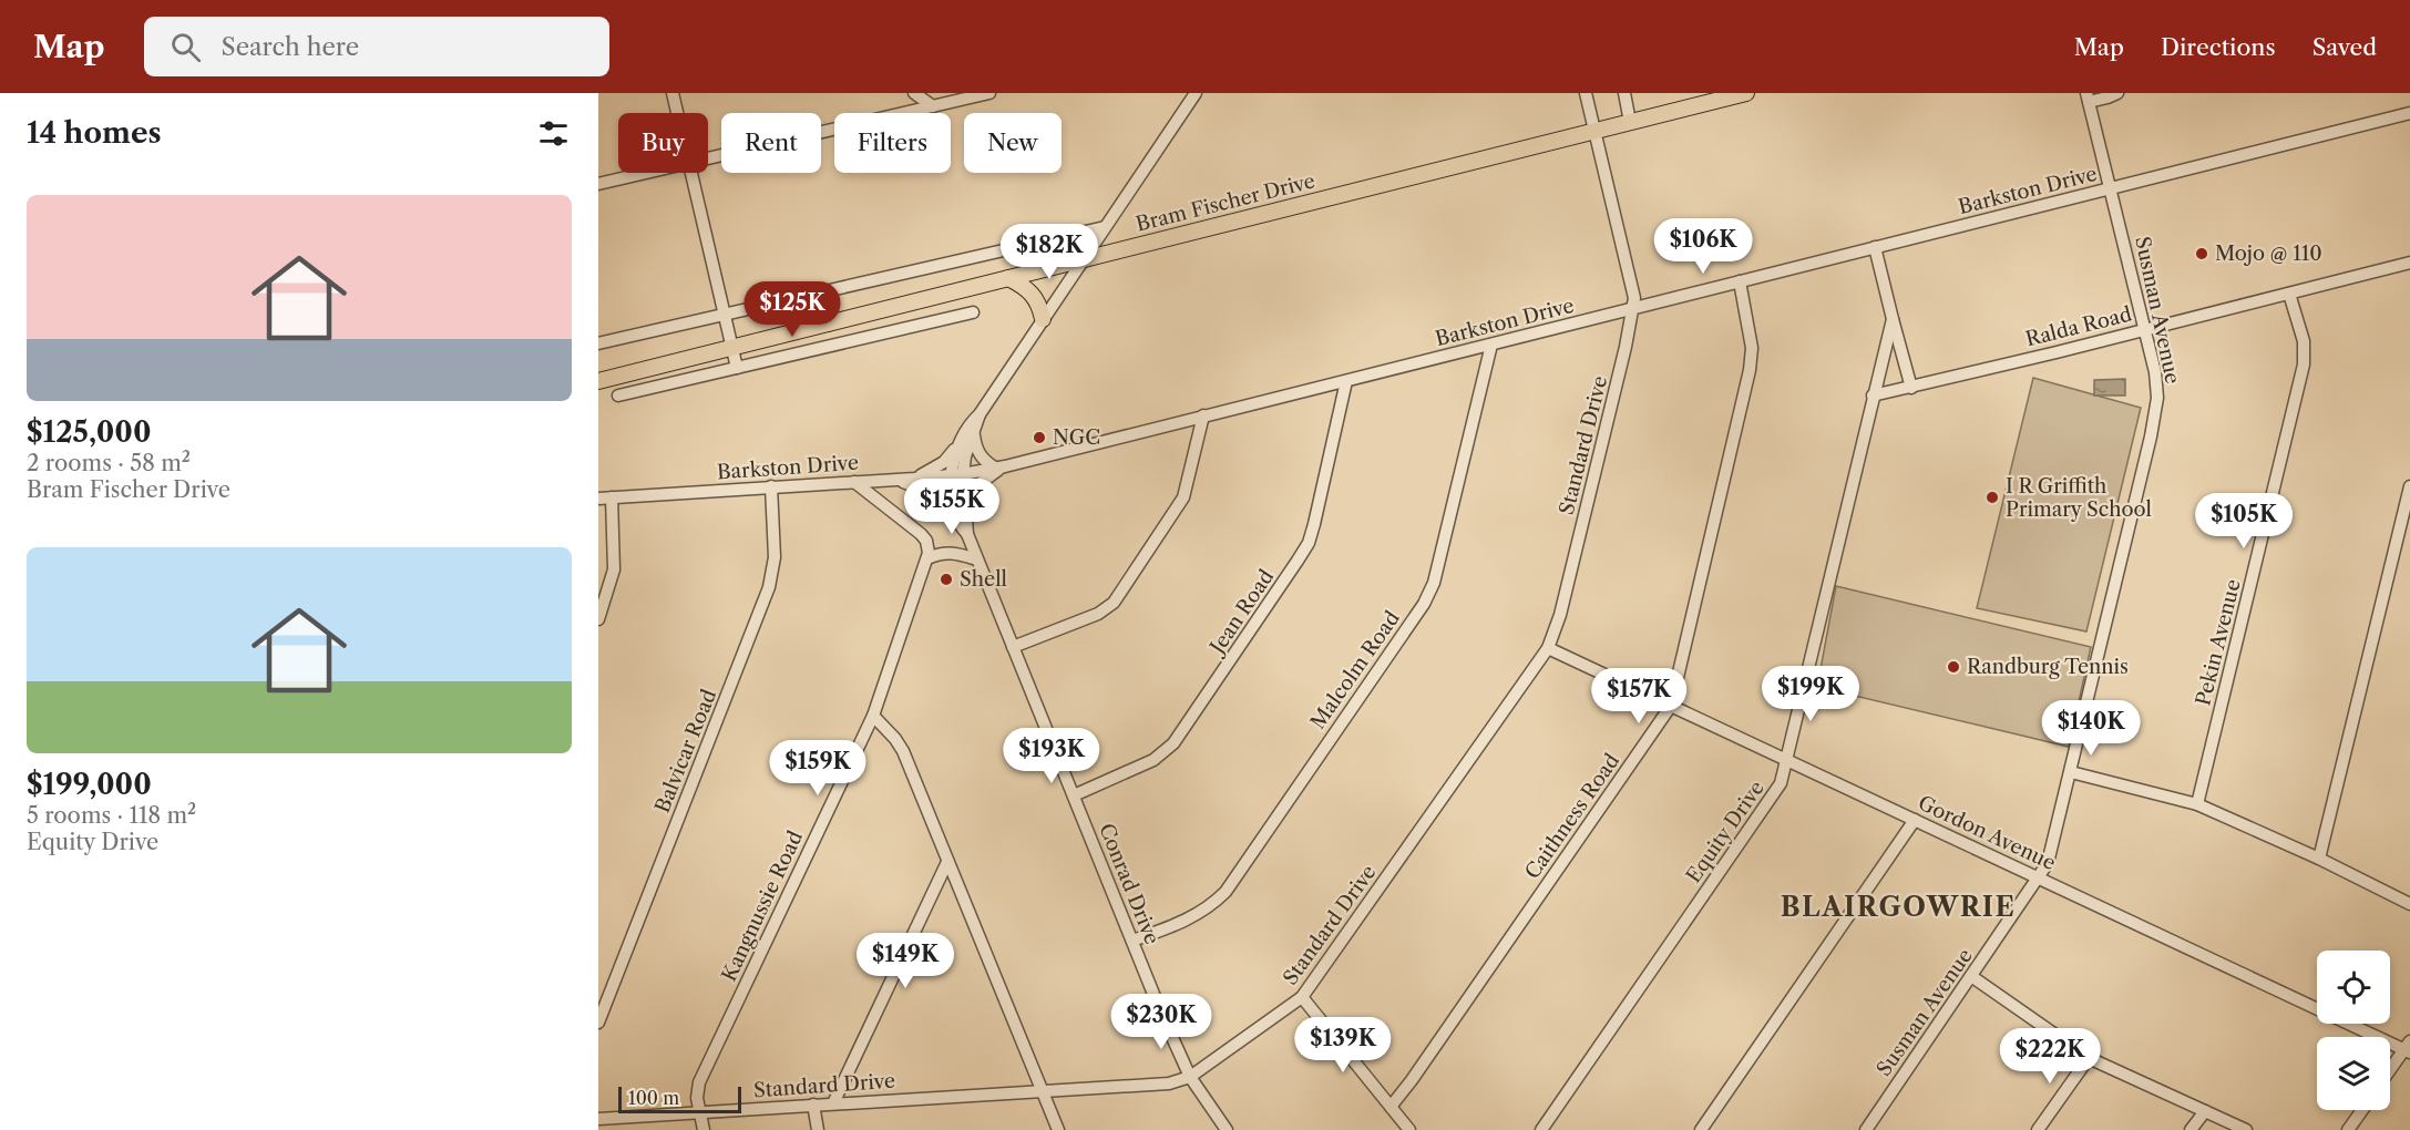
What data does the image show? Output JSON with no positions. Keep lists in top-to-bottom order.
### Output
{
  "streets": {
    "main road": ["Bram Fischer Drive"],
    "street": [
      "Barkston Drive",
      "Susman Avenue",
      "Ralda Road",
      "Standard Drive",
      "Jean Road",
      "Pekin Avenue",
      "Malcolm Road",
      "Balvicar Road",
      "Caithness Road",
      "Equity Drive",
      "Gordon Avenue",
      "Conrad Drive",
      "Kangnussie Road"
    ]
  },
  "crossings": [
    ["Barkston Drive", "Susman Avenue"],
    ["Barkston Drive", "Standard Drive"],
    ["Barkston Drive", "Jean Road"],
    ["Barkston Drive", "Malcolm Road"],
    ["Barkston Drive", "Balvicar Road"],
    ["Barkston Drive", "Caithness Road"],
    ["Barkston Drive", "Equity Drive"],
    ["Barkston Drive", "Conrad Drive"],
    ["Bram Fischer Drive", "Standard Drive"],
    ["Susman Avenue", "Ralda Road"],
    ["Susman Avenue", "Gordon Avenue"],
    ["Ralda Road", "Pekin Avenue"],
    ["Ralda Road", "Equity Drive"],
    ["Standard Drive", "Gordon Avenue"],
    ["Standard Drive", "Conrad Drive"],
    ["Standard Drive", "Kangnussie Road"],
    ["Jean Road", "Conrad Drive"],
    ["Malcolm Road", "Conrad Drive"],
    ["Caithness Road", "Gordon Avenue"],
    ["Equity Drive", "Gordon Avenue"]
  ],
  "districts": ["BLAIRGOWRIE"],
  "places": [
    "Mojo @ 110",
    "NGC",
    "I R Griffith Primary School",
    "Shell",
    "Randburg Tennis"
  ],
  "scale_bar": "100 m",
  "page": {
    "header": "Map",
    "search": "Search here",
    "nav": ["Map", "Directions", "Saved"],
    "heading": "14 homes",
    "chip": [
      "Buy",
      "Rent",
      "Filters",
      "New"
    ],
    "list": [
      {
        "name": "$125,000",
        "note": "2 rooms · 58 m² · Bram Fischer Drive"
      },
      {
        "name": "$199,000",
        "note": "5 rooms · 118 m² · Equity Drive"
      }
    ],
    "price": [
      "$106K",
      "$182K",
      "$125K",
      "$155K",
      "$105K",
      "$199K",
      "$157K",
      "$140K",
      "$193K",
      "$159K",
      "$149K",
      "$230K",
      "$139K",
      "$222K"
    ],
    "scale": "100 m"
  }
}
